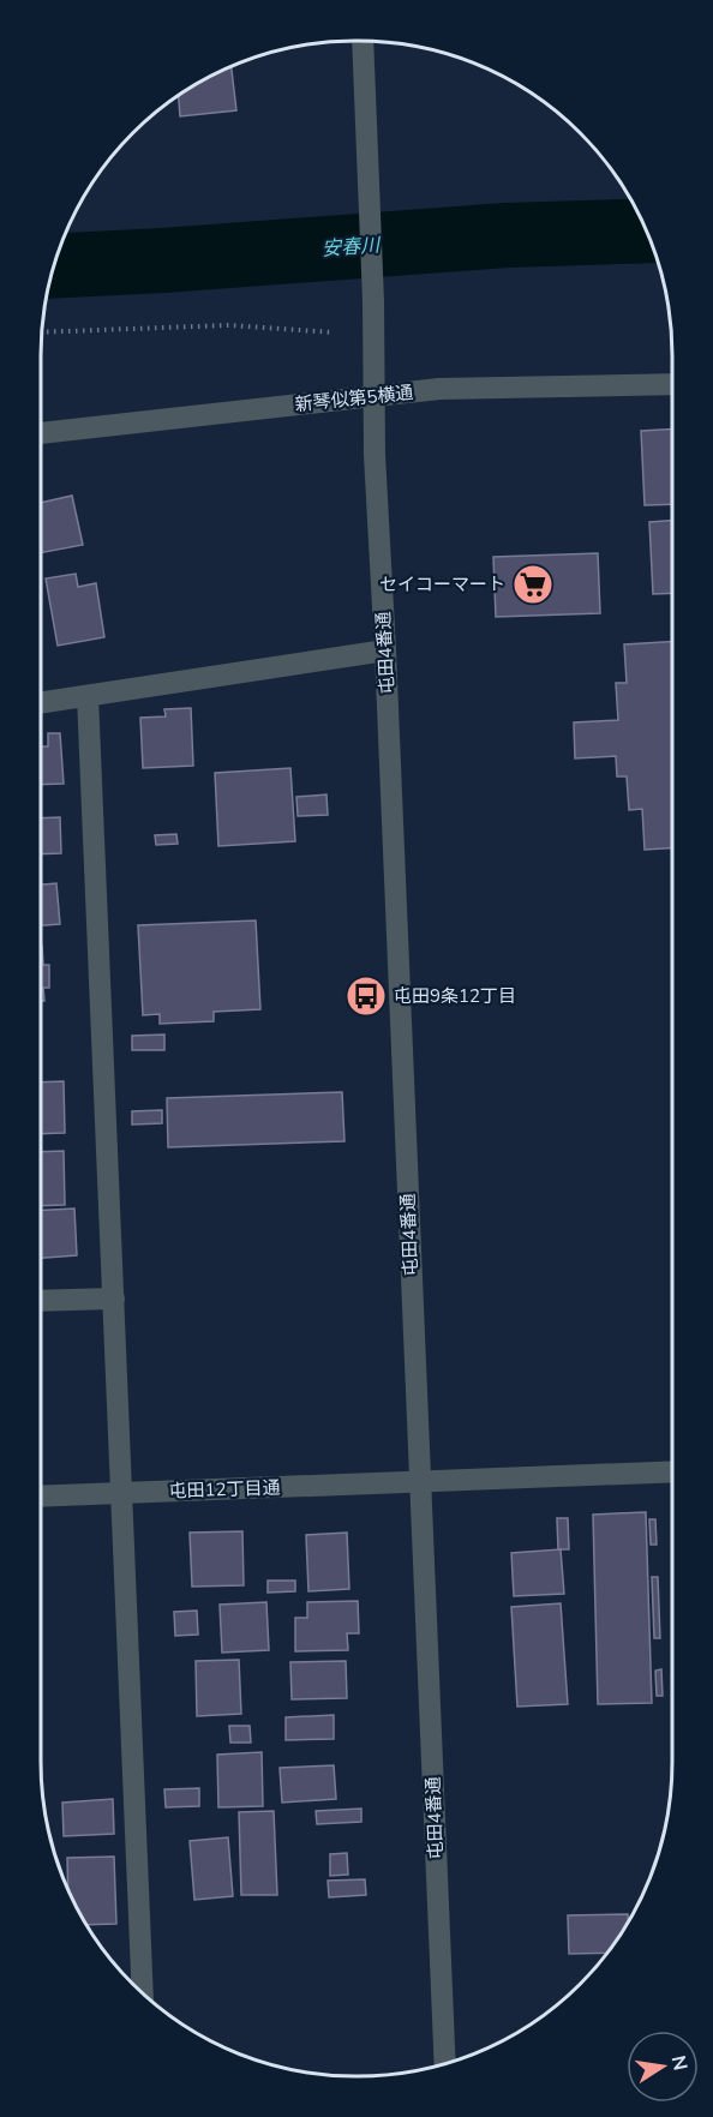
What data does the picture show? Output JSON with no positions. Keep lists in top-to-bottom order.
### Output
{
  "streets": {
    "street": ["新琴似第5横通", "屯田4番通", "屯田12丁目通"]
  },
  "crossings": [
    ["新琴似第5横通", "屯田4番通"],
    ["屯田4番通", "屯田12丁目通"]
  ],
  "water": ["安春川"],
  "places": {
    "supermarket": ["セイコーマート"],
    "bus stop": ["屯田9条12丁目"]
  },
  "north": "right"
}
